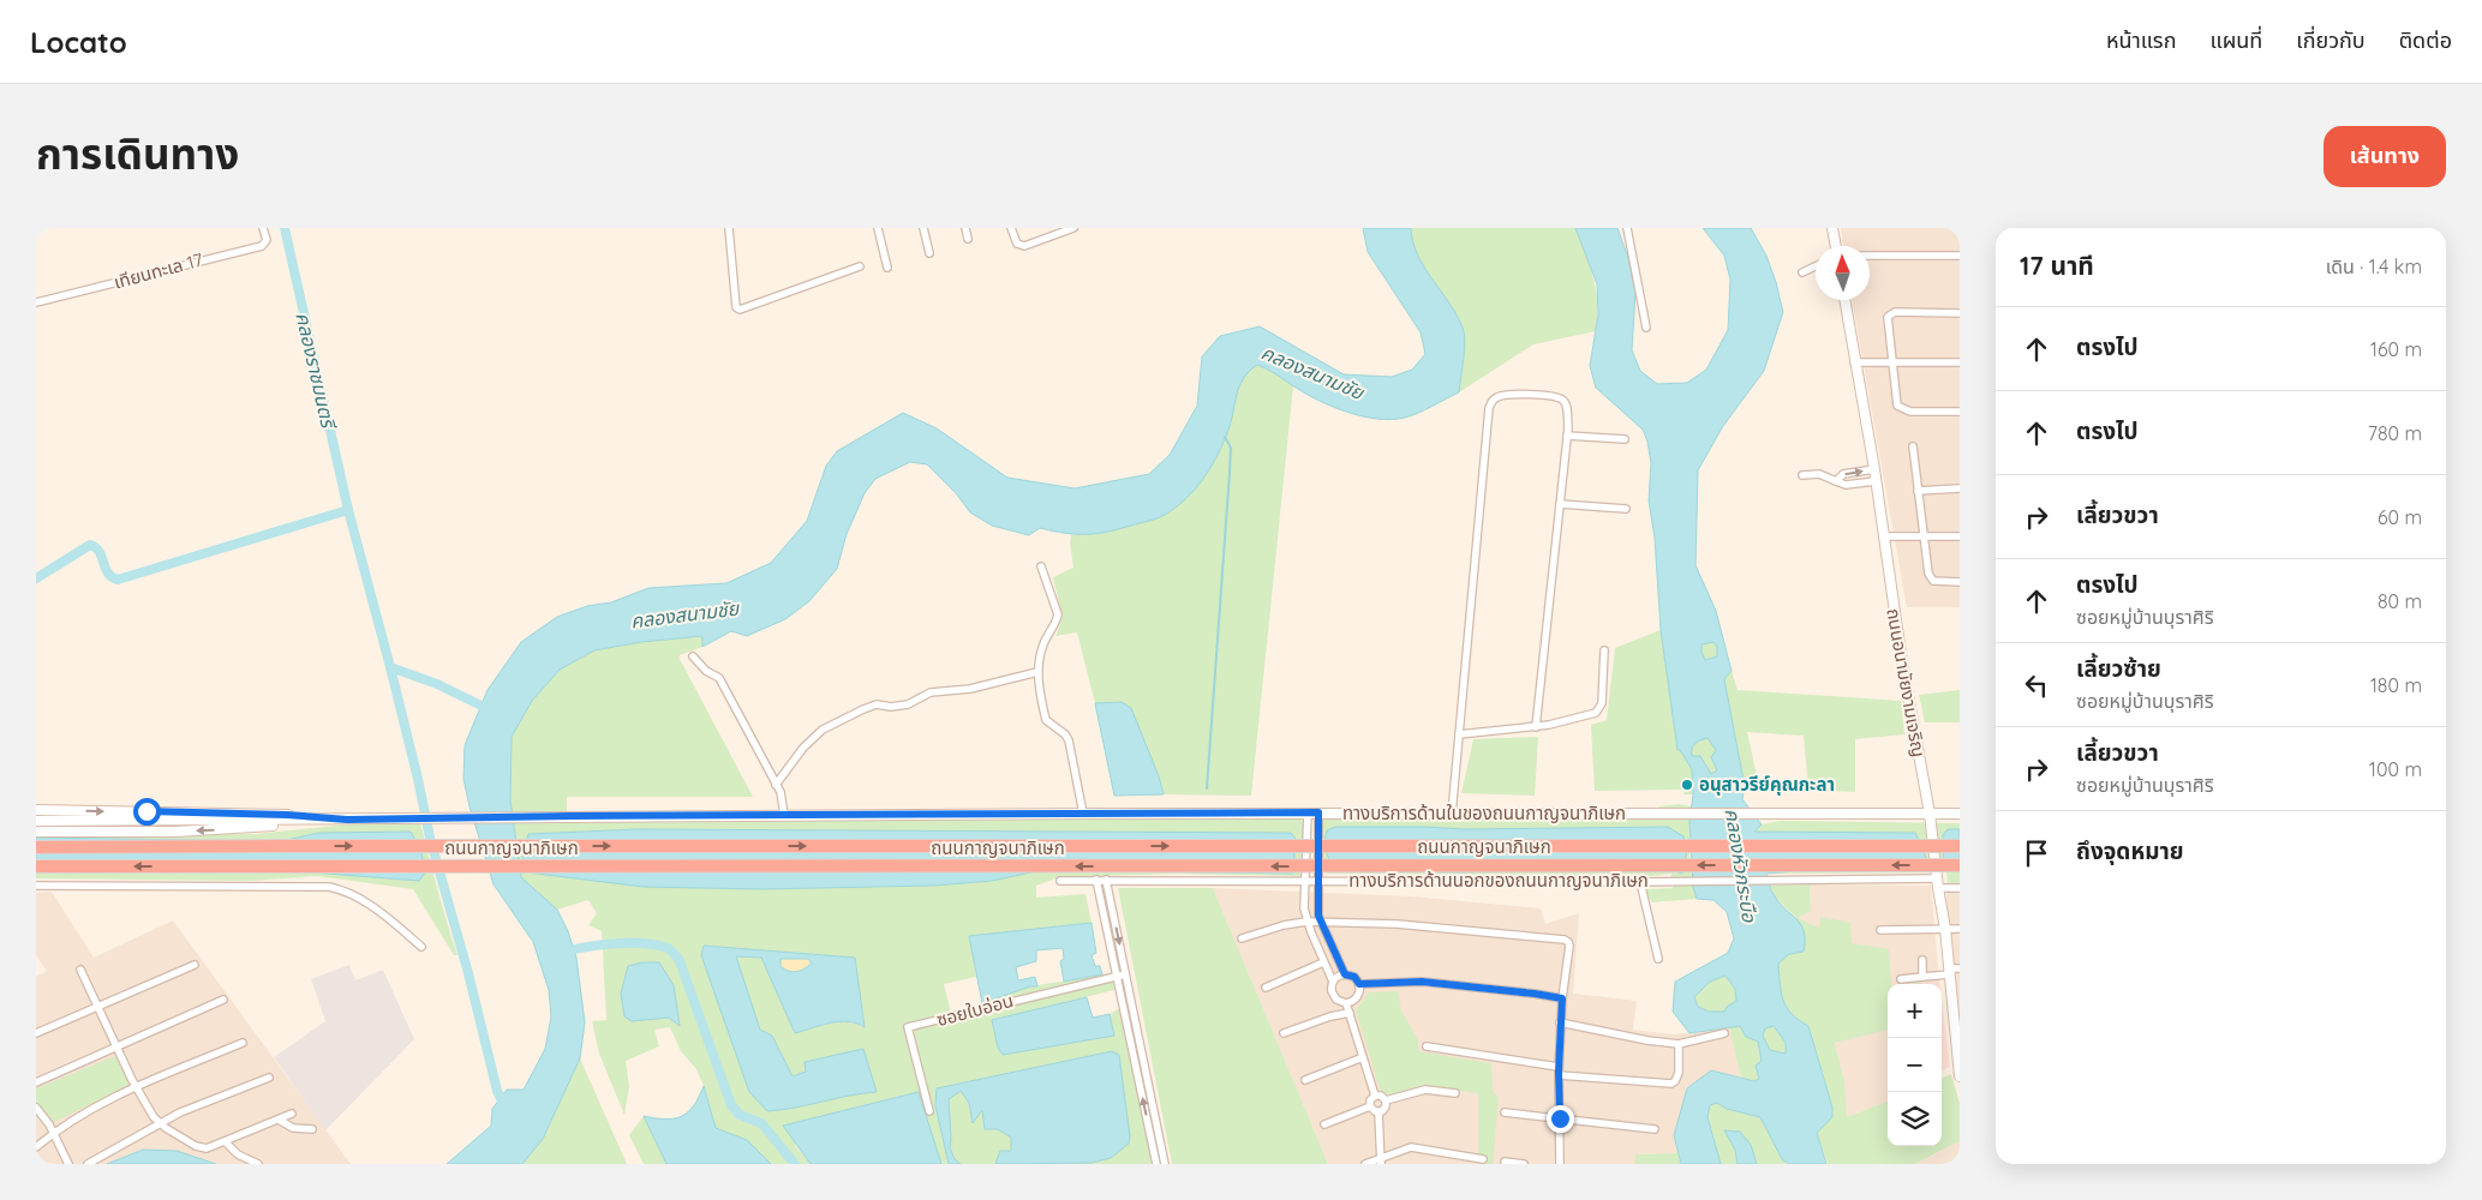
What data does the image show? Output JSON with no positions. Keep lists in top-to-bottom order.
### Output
{
  "streets": {
    "highway": ["ถนนกาญจนาภิเษก"],
    "main road": ["ถนนอนามัยงามเจริญ", "ทางบริการด้านในของถนนกาญจนาภิเษก"],
    "street": ["เทียนทะเล 17", "ทางบริการด้านนอกของถนนกาญจนาภิเษก", "ซอยใบอ่อน"]
  },
  "crossings": [
    ["ถนนอนามัยงามเจริญ", "ทางบริการด้านในของถนนกาญจนาภิเษก"],
    ["ถนนอนามัยงามเจริญ", "ทางบริการด้านนอกของถนนกาญจนาภิเษก"]
  ],
  "water": ["คลองราชมนตรี", "คลองสนามชัย", "คลองหัวกระบือ"],
  "places": ["อนุสาวรีย์คุณกะลา"],
  "north": "top",
  "page": {
    "header": "Locato",
    "nav": [
      "หน้าแรก",
      "แผนที่",
      "เกี่ยวกับ",
      "ติดต่อ"
    ],
    "title": "การเดินทาง",
    "buttons": "เส้นทาง",
    "heading": ["17 นาที", "เดิน · 1.4 km"],
    "list": [
      ["ตรงไป", "160 m"],
      ["ตรงไป", "780 m"],
      ["เลี้ยวขวา", "60 m"],
      ["ตรงไป", "ซอยหมู่บ้านบุราศิริ", "80 m"],
      ["เลี้ยวซ้าย", "ซอยหมู่บ้านบุราศิริ", "180 m"],
      ["เลี้ยวขวา", "ซอยหมู่บ้านบุราศิริ", "100 m"],
      "ถึงจุดหมาย"
    ],
    "map_buttons": ["+", "−"]
  }
}
